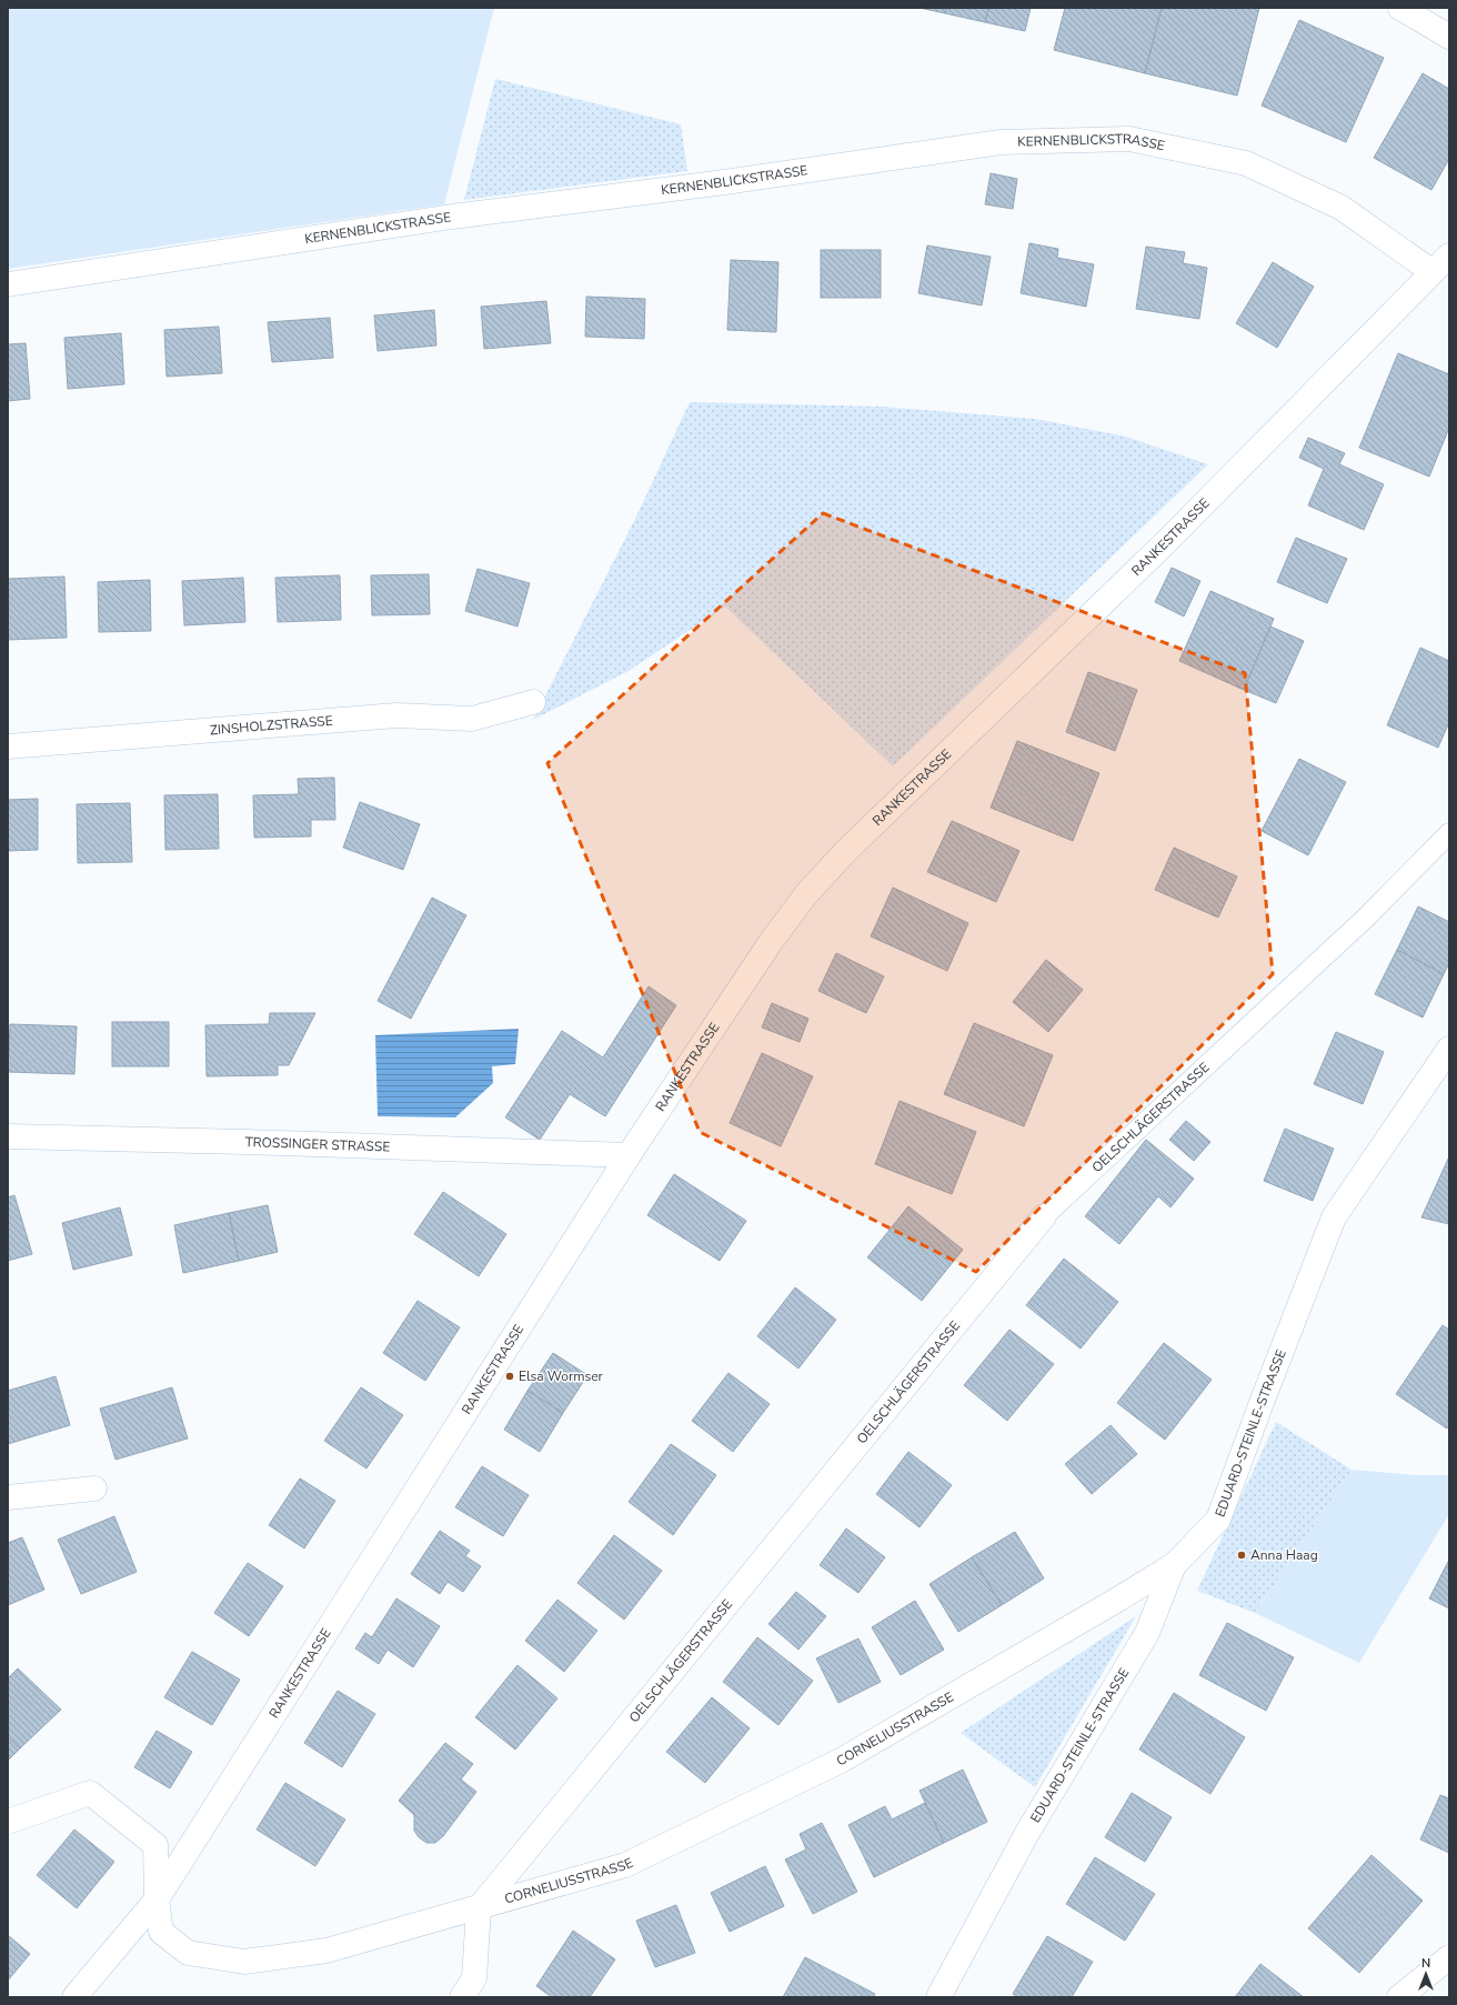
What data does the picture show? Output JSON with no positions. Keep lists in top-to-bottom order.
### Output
{
  "streets": {
    "street": [
      "KERNENBLICKSTRASSE",
      "RANKESTRASSE",
      "ZINSHOLZSTRASSE",
      "OELSCHLÄGERSTRASSE",
      "TROSSINGER STRASSE",
      "EDUARD-STEINLE-STRASSE",
      "CORNELIUSSTRASSE"
    ]
  },
  "crossings": [
    ["KERNENBLICKSTRASSE", "RANKESTRASSE"],
    ["RANKESTRASSE", "TROSSINGER STRASSE"],
    ["RANKESTRASSE", "CORNELIUSSTRASSE"],
    ["OELSCHLÄGERSTRASSE", "CORNELIUSSTRASSE"],
    ["EDUARD-STEINLE-STRASSE", "CORNELIUSSTRASSE"]
  ],
  "places": ["Elsa Wormser", "Anna Haag"],
  "north": "top"
}
